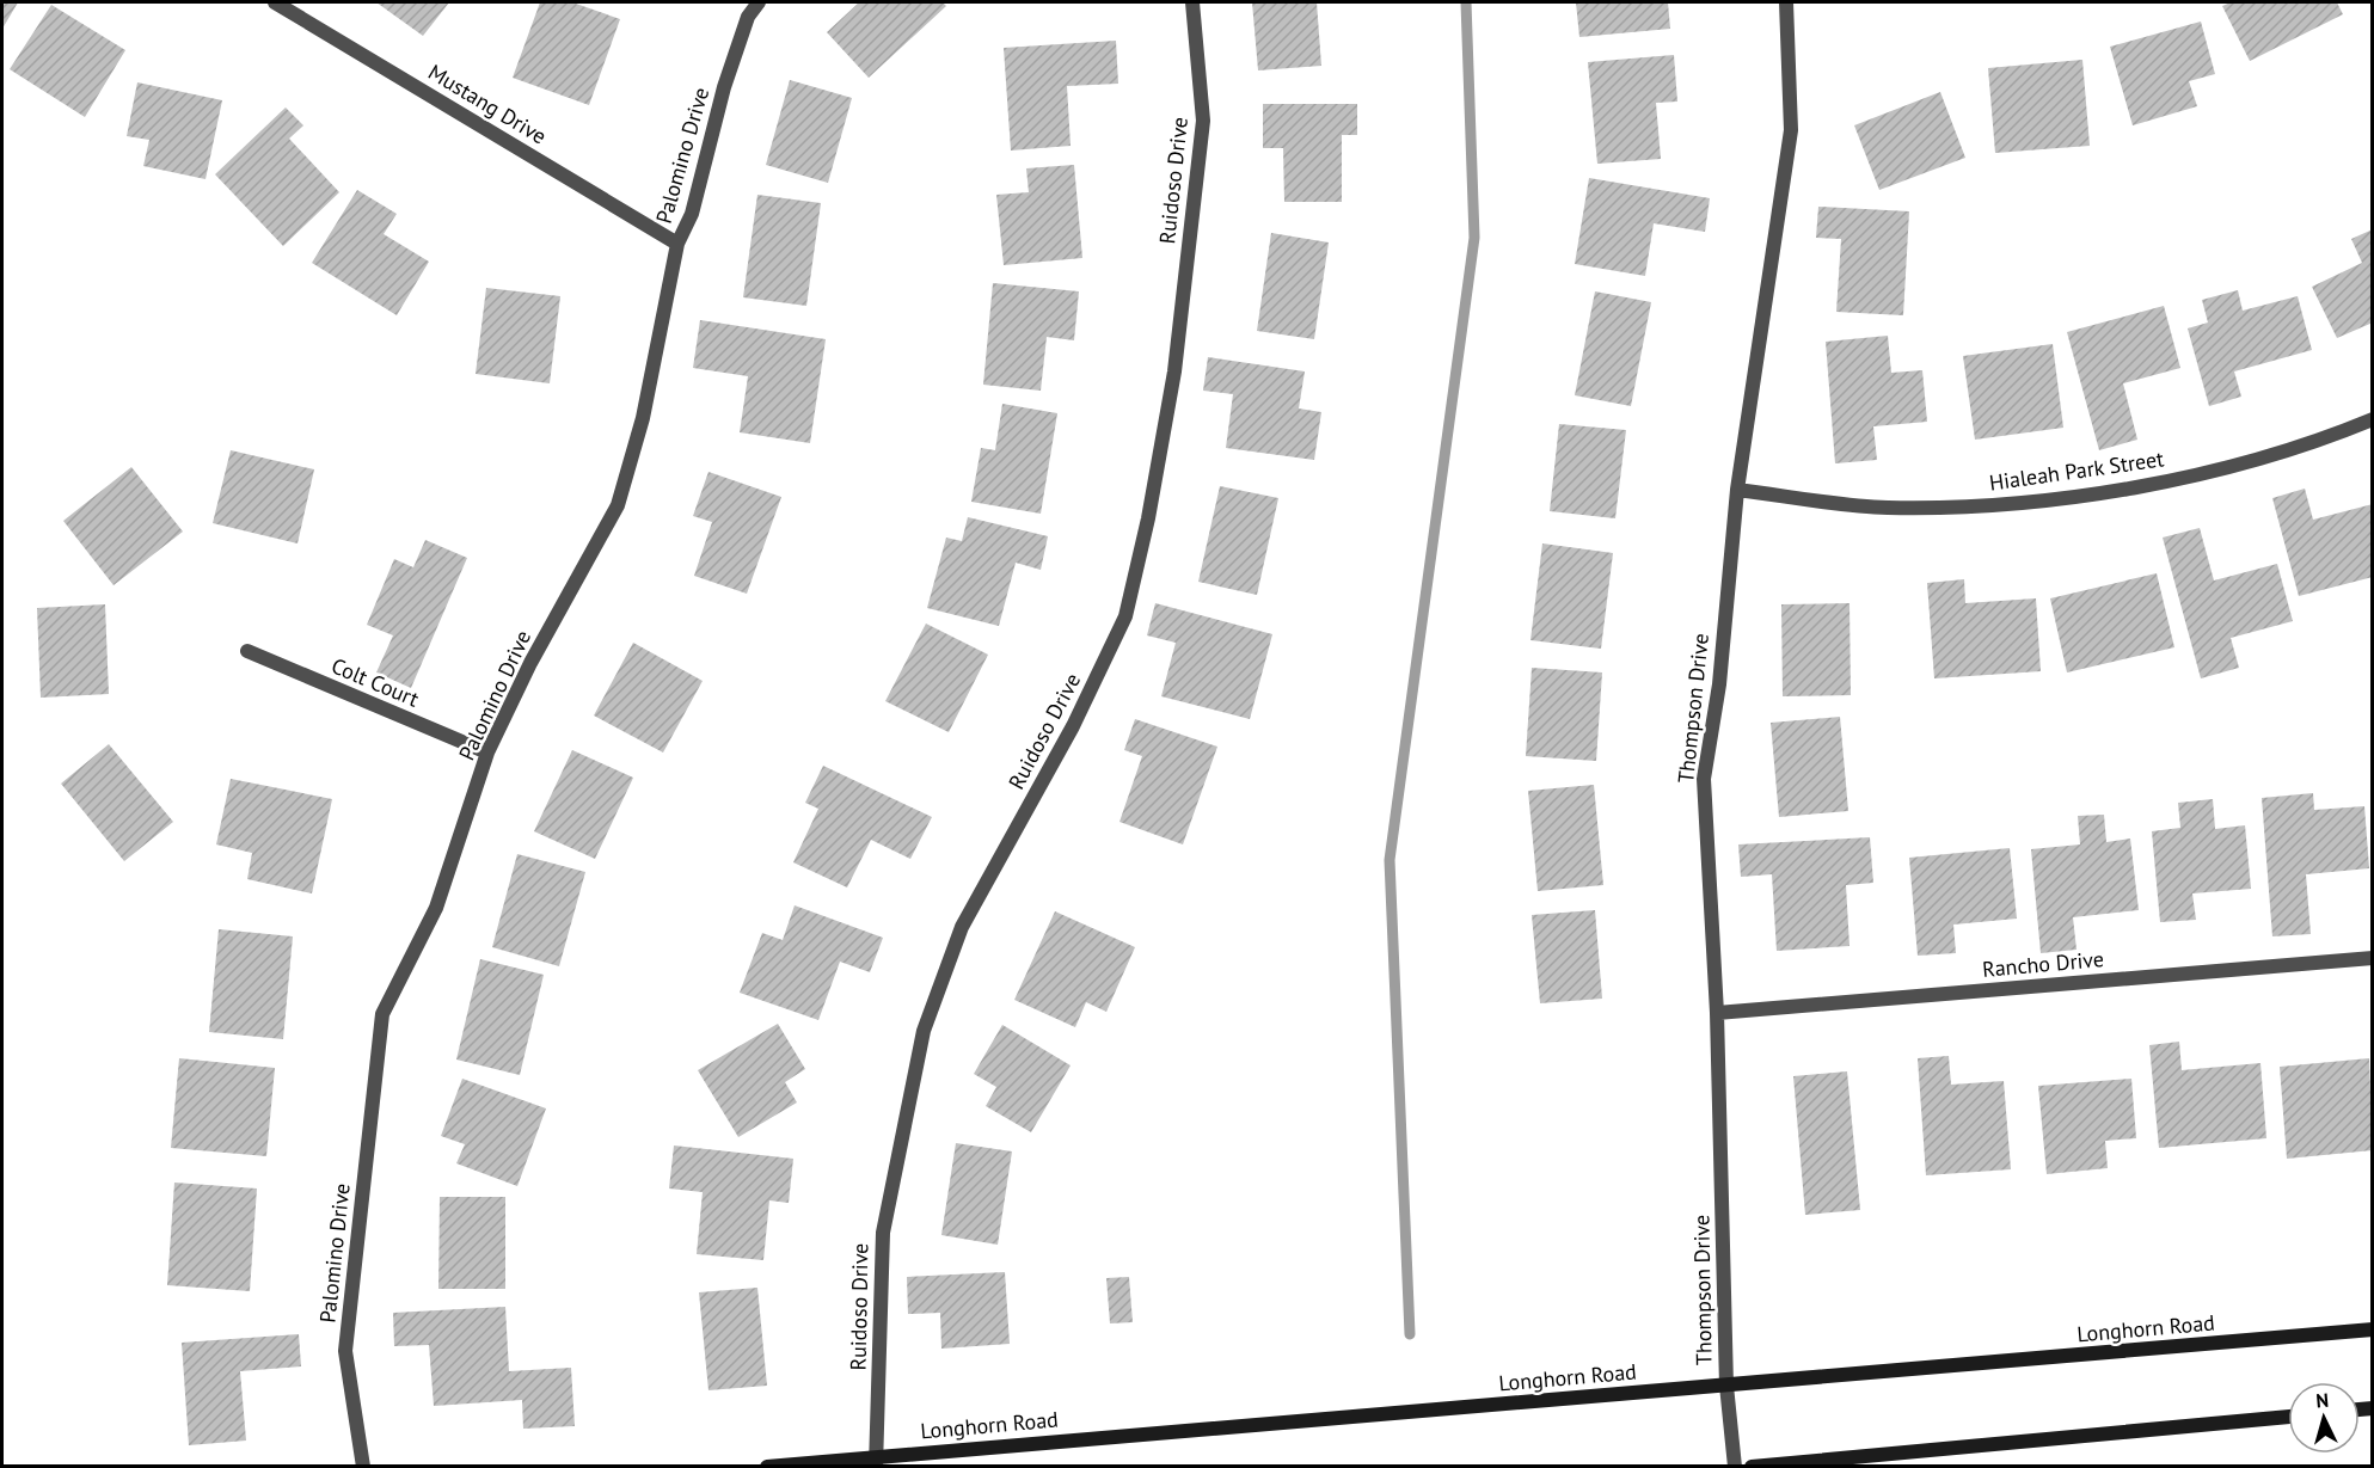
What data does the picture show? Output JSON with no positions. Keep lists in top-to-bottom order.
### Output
{
  "streets": {
    "main road": ["Longhorn Road"],
    "street": [
      "Mustang Drive",
      "Palomino Drive",
      "Ruidoso Drive",
      "Hialeah Park Street",
      "Colt Court",
      "Thompson Drive",
      "Rancho Drive"
    ]
  },
  "crossings": [
    ["Mustang Drive", "Palomino Drive"],
    ["Palomino Drive", "Colt Court"],
    ["Ruidoso Drive", "Longhorn Road"],
    ["Hialeah Park Street", "Thompson Drive"],
    ["Thompson Drive", "Rancho Drive"],
    ["Thompson Drive", "Longhorn Road"]
  ],
  "north": "top"
}
